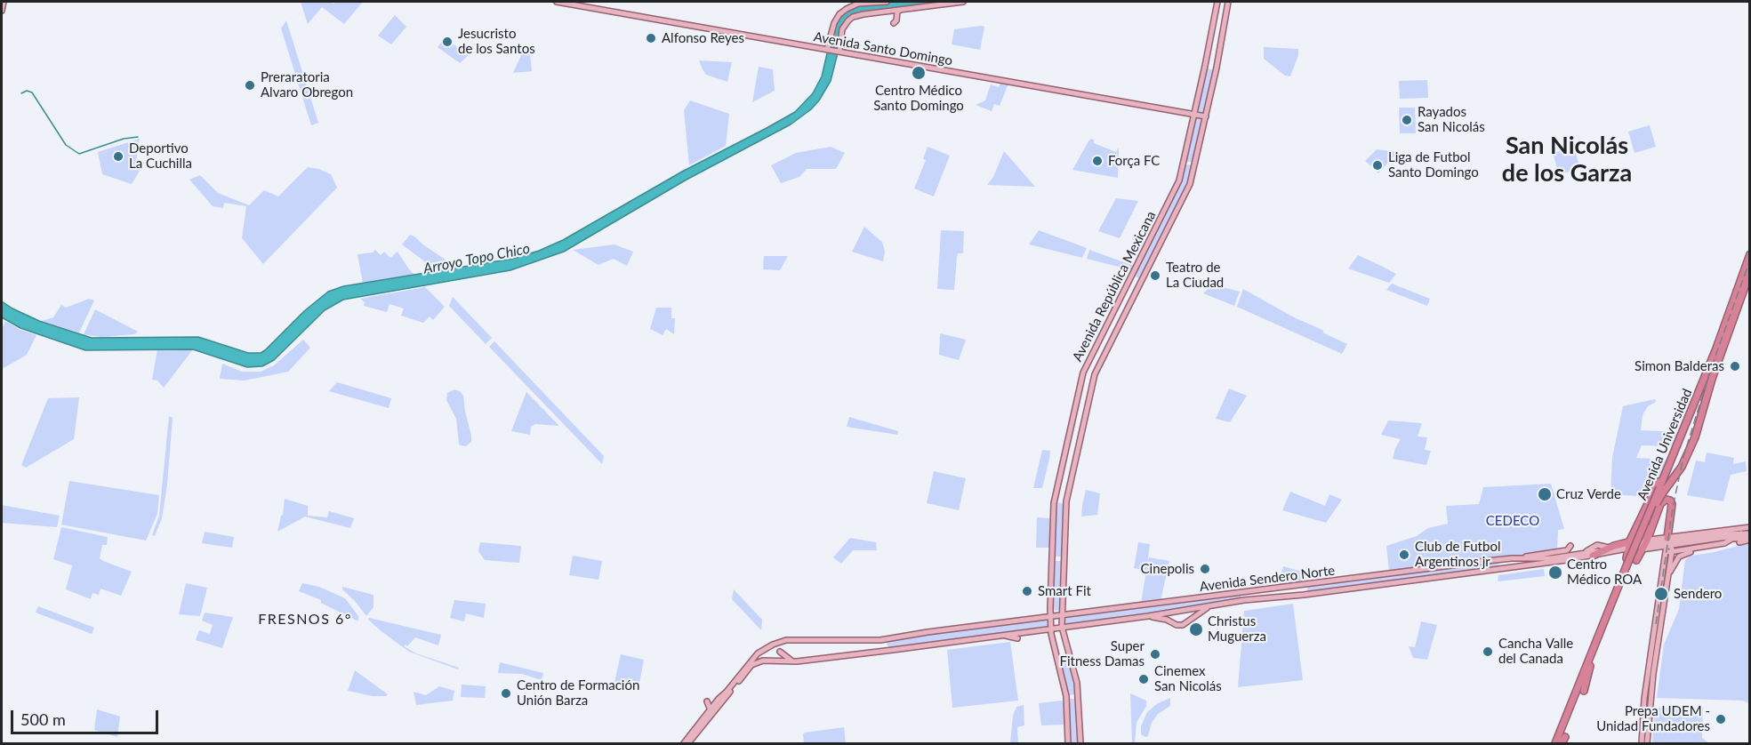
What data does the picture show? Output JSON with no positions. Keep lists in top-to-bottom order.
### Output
{
  "streets": {
    "highway": ["Avenida Universidad"],
    "main road": ["Avenida Santo Domingo", "Avenida República Mexicana", "Avenida Sendero Norte"]
  },
  "crossings": [
    ["Avenida Santo Domingo", "Avenida República Mexicana"],
    ["Avenida República Mexicana", "Avenida Sendero Norte"]
  ],
  "districts": ["San Nicolás de los Garza", "FRESNOS 6°"],
  "water": ["Arroyo Topo Chico"],
  "parks": ["CEDECO"],
  "places": [
    "Alfonso Reyes",
    "Jesucristo de los Santos",
    "Centro Médico Santo Domingo",
    "Preraratoria Alvaro Obregon",
    "Rayados San Nicolás",
    "Deportivo La Cuchilla",
    "Força FC",
    "Liga de Futbol Santo Domingo",
    "Teatro de La Ciudad",
    "Simon Balderas",
    "Cruz Verde",
    "Club de Futbol Argentinos jr",
    "Cinepolis",
    "Centro Médico ROA",
    "Smart Fit",
    "Sendero",
    "Christus Muguerza",
    "Cancha Valle del Canada",
    "Super Fitness Damas",
    "Cinemex San Nicolás",
    "Centro de Formación Unión Barza",
    "Prepa UDEM - Unidad Fundadores"
  ],
  "scale_bar": "500 m"
}
